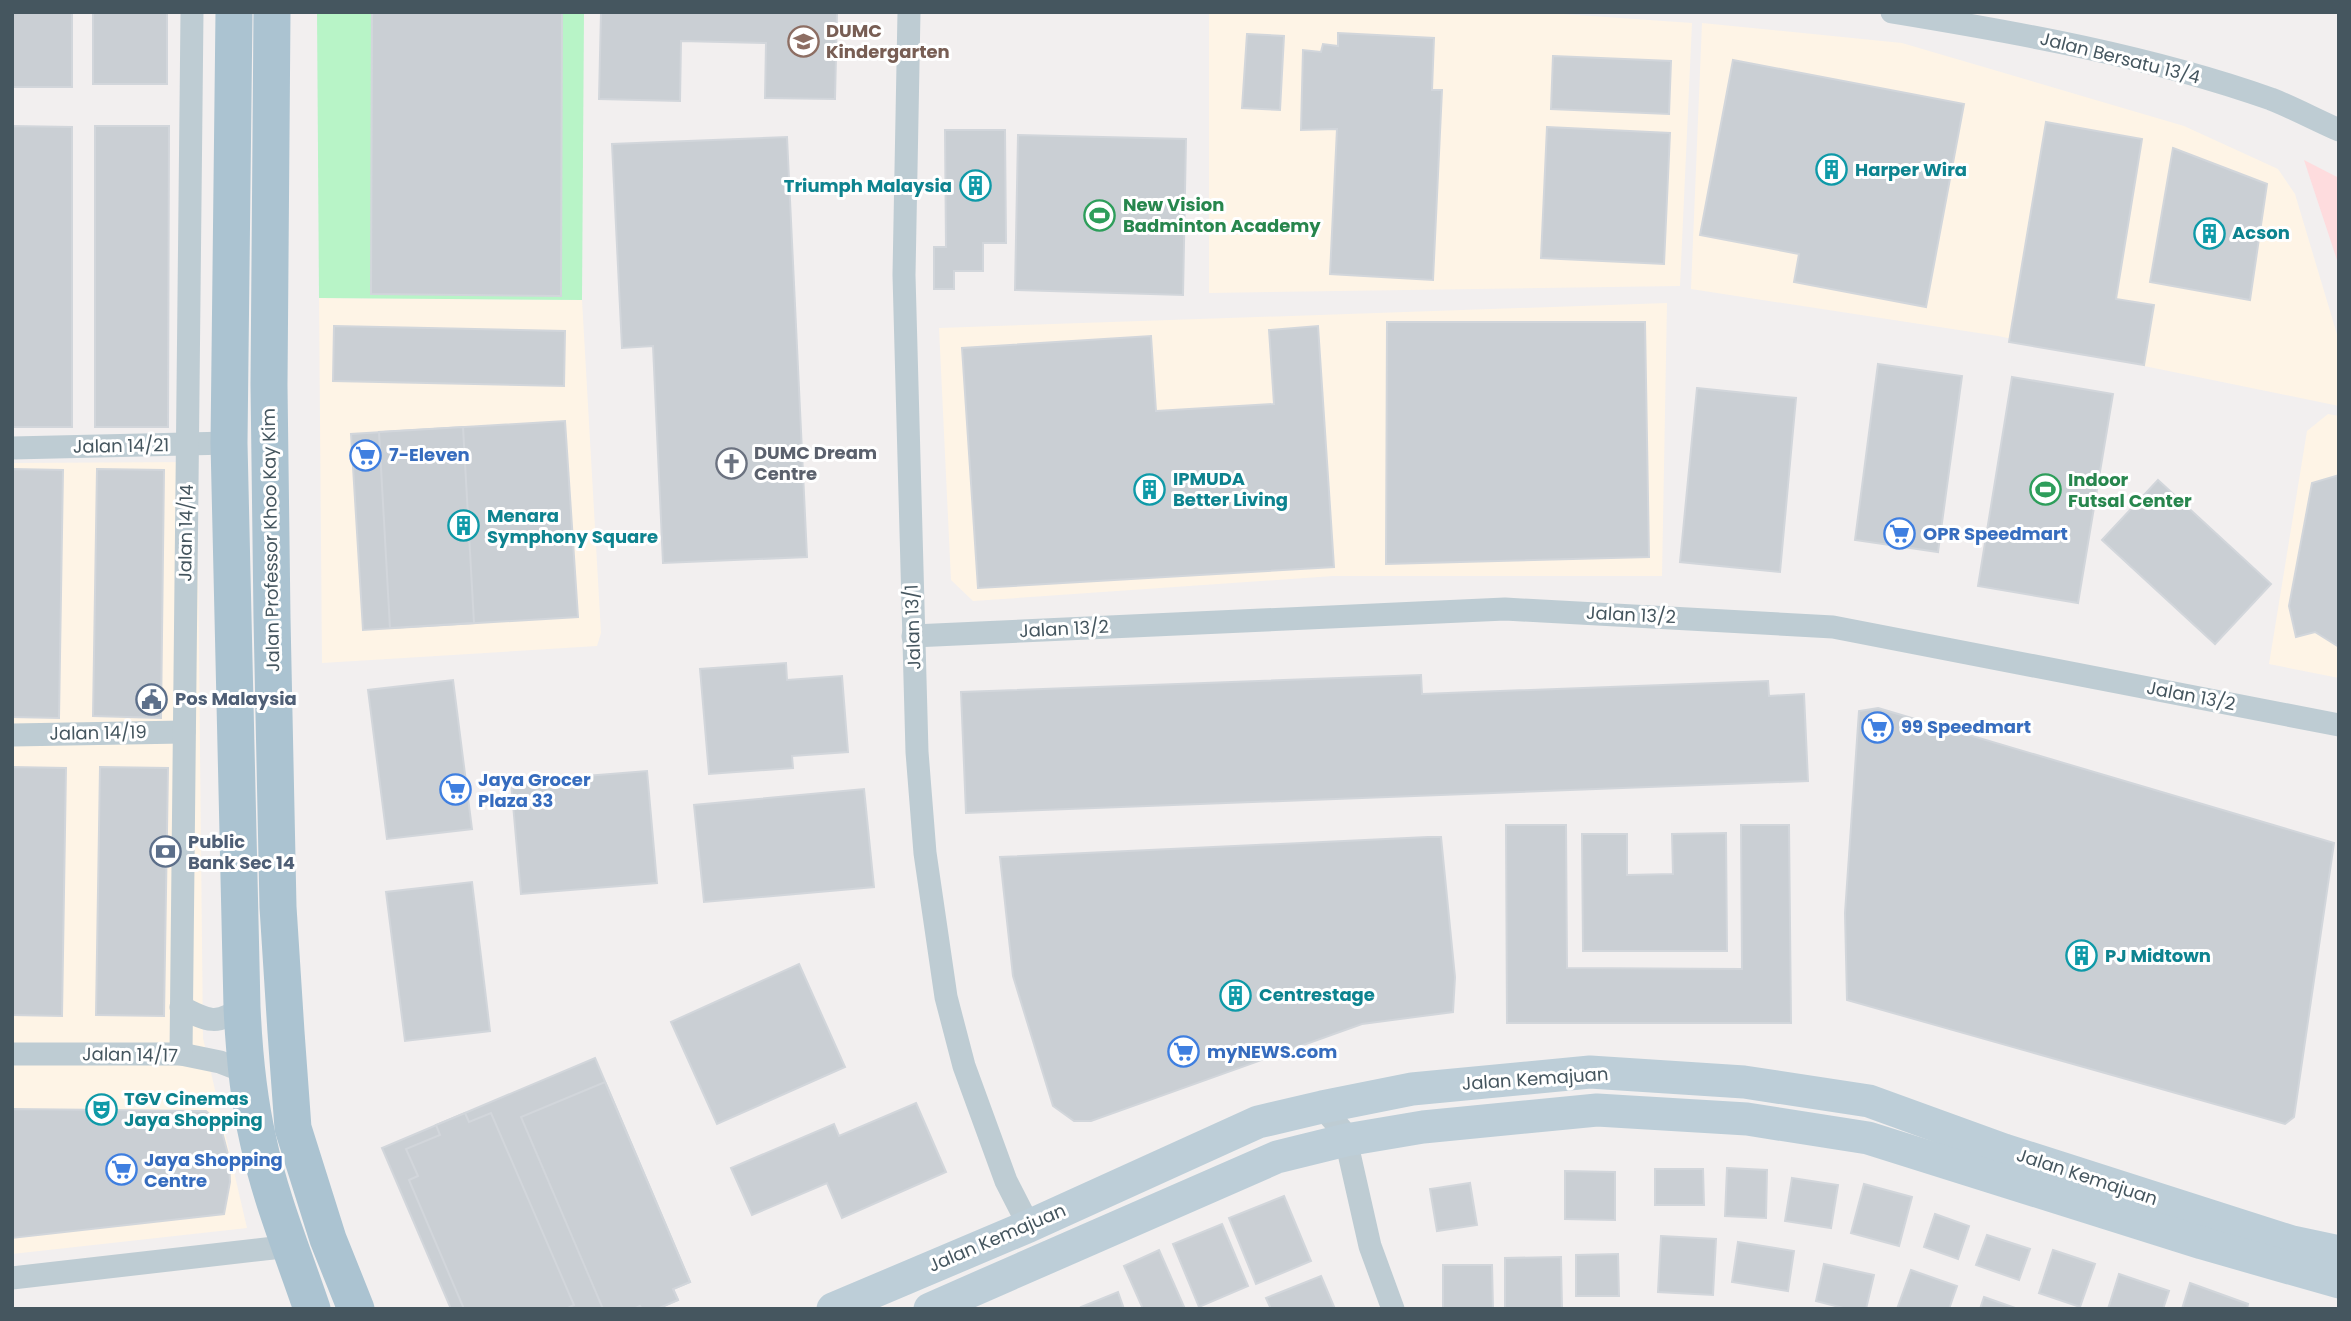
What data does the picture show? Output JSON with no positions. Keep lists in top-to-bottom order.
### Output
{
  "streets": {
    "main road": ["Jalan Professor Khoo Kay Kim", "Jalan Kemajuan"],
    "street": [
      "Jalan Bersatu 13/4",
      "Jalan 14/21",
      "Jalan 14/14",
      "Jalan 13/2",
      "Jalan 13/1",
      "Jalan 14/19",
      "Jalan 14/17"
    ]
  },
  "crossings": [
    ["Jalan 14/21", "Jalan 14/14"],
    ["Jalan 14/14", "Jalan 14/19"],
    ["Jalan 14/14", "Jalan 14/17"],
    ["Jalan 13/2", "Jalan 13/1"],
    ["Jalan 13/1", "Jalan Kemajuan"]
  ],
  "places": {
    "school or university": ["DUMC Kindergarten"],
    "building": [
      "Harper Wira",
      "Triumph Malaysia",
      "Acson",
      "IPMUDA Better Living",
      "Menara Symphony Square",
      "PJ Midtown",
      "Centrestage"
    ],
    "sports": ["New Vision Badminton Academy", "Indoor Futsal Center"],
    "supermarket": [
      "7-Eleven",
      "OPR Speedmart",
      "99 Speedmart",
      "Jaya Grocer Plaza 33",
      "myNEWS.com",
      "Jaya Shopping Centre"
    ],
    "church": ["DUMC Dream Centre"],
    "public building": ["Pos Malaysia"],
    "bank": ["Public Bank Sec 14"],
    "theatre": ["TGV Cinemas Jaya Shopping"]
  }
}
